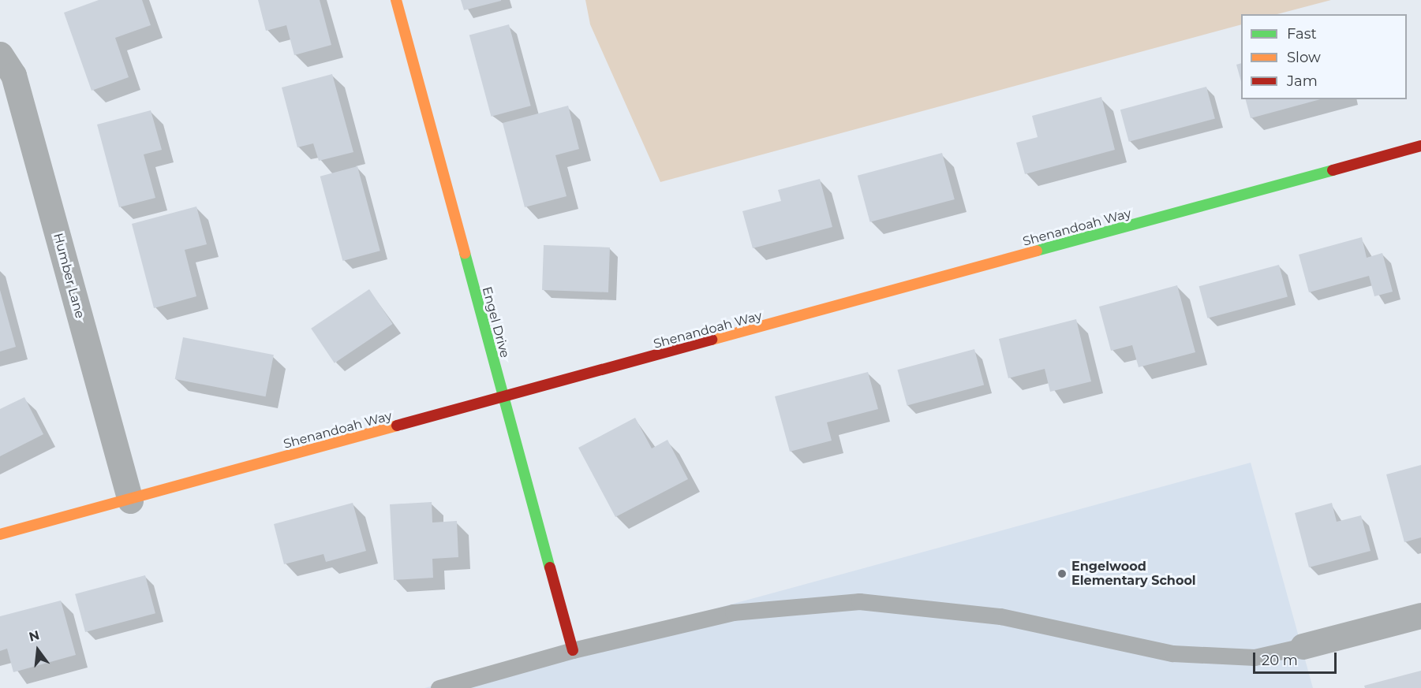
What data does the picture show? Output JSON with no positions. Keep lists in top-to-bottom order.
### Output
{
  "streets": {
    "street": ["Shenandoah Way", "Humber Lane", "Engel Drive"]
  },
  "crossings": [
    ["Shenandoah Way", "Humber Lane"],
    ["Shenandoah Way", "Engel Drive"]
  ],
  "places": ["Engelwood Elementary School"],
  "legend": ["Fast", "Slow", "Jam"],
  "scale_bar": "20 m",
  "north": "top"
}
